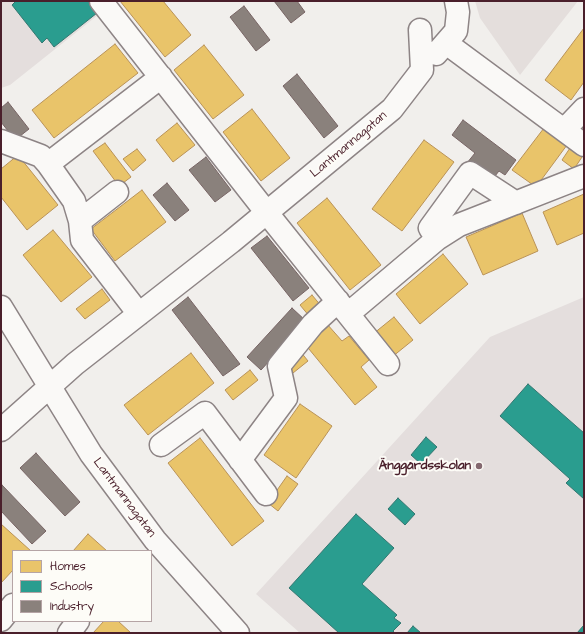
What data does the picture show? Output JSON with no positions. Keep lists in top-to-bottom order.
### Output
{
  "streets": {
    "street": ["Lantmannagatan"]
  },
  "places": ["Änggårdsskolan"],
  "legend": ["Homes", "Schools", "Industry"]
}
